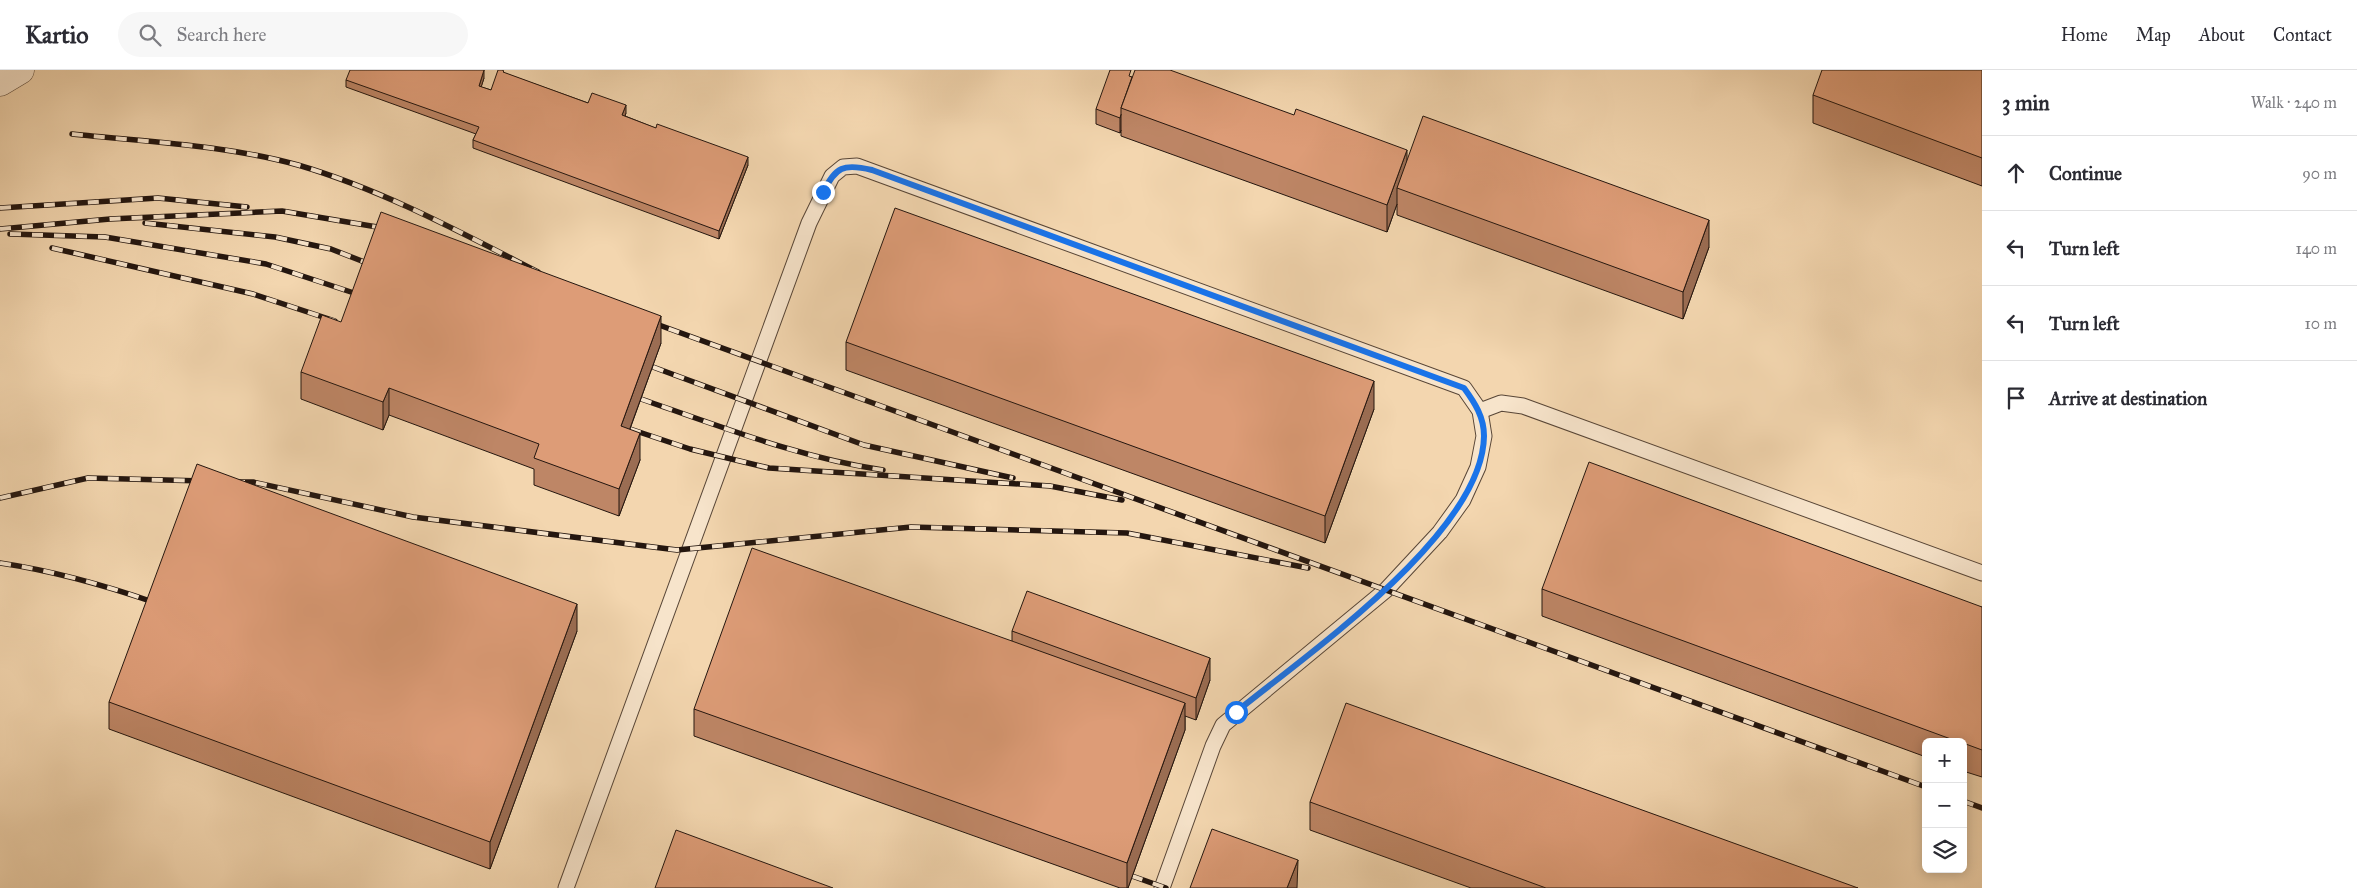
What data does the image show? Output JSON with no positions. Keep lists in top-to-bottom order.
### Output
{
  "page": {
    "header": "Kartio",
    "search": "Search here",
    "nav": [
      "Home",
      "Map",
      "About",
      "Contact"
    ],
    "heading": ["3 min", "Walk · 240 m"],
    "list": [
      ["Continue", "90 m"],
      ["Turn left", "140 m"],
      ["Turn left", "10 m"],
      "Arrive at destination"
    ],
    "map_buttons": ["+", "−"]
  }
}
